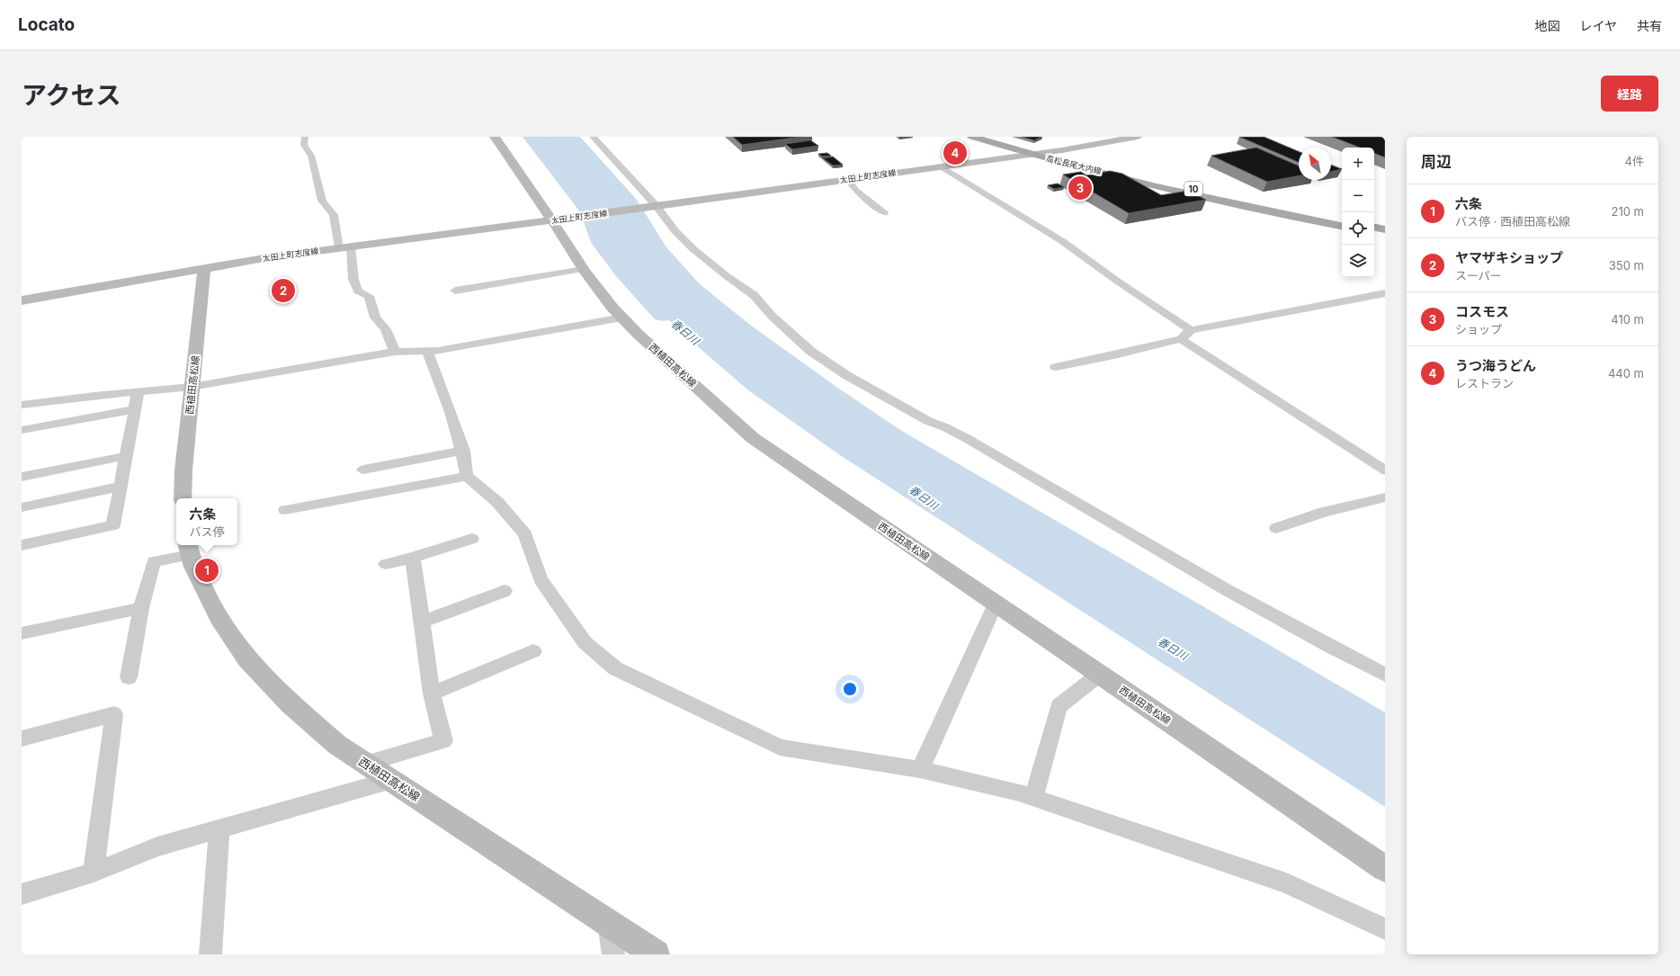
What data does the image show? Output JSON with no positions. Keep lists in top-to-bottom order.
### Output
{
  "streets": {
    "main road": [
      "高松長尾大内線",
      "太田上町志度線",
      "10",
      "西植田高松線"
    ]
  },
  "crossings": [
    ["高松長尾大内線", "太田上町志度線"],
    ["太田上町志度線", "西植田高松線"]
  ],
  "water": ["春日川"],
  "north": "top left",
  "page": {
    "header": "Locato",
    "nav": ["地図", "レイヤ", "共有"],
    "title": "アクセス",
    "buttons": "経路",
    "heading": ["周辺", "4件"],
    "pins": [
      "4",
      "3",
      "2",
      "1"
    ],
    "map_buttons": ["+", "−"],
    "list": [
      {
        "mark": "1",
        "name": "六条",
        "note": "バス停 · 西植田高松線",
        "value": "210 m"
      },
      {
        "mark": "2",
        "name": "ヤマザキショップ",
        "note": "スーパー",
        "value": "350 m"
      },
      {
        "mark": "3",
        "name": "コスモス",
        "note": "ショップ",
        "value": "410 m"
      },
      {
        "mark": "4",
        "name": "うつ海うどん",
        "note": "レストラン",
        "value": "440 m"
      }
    ],
    "popup": ["六条", "バス停"]
  }
}
